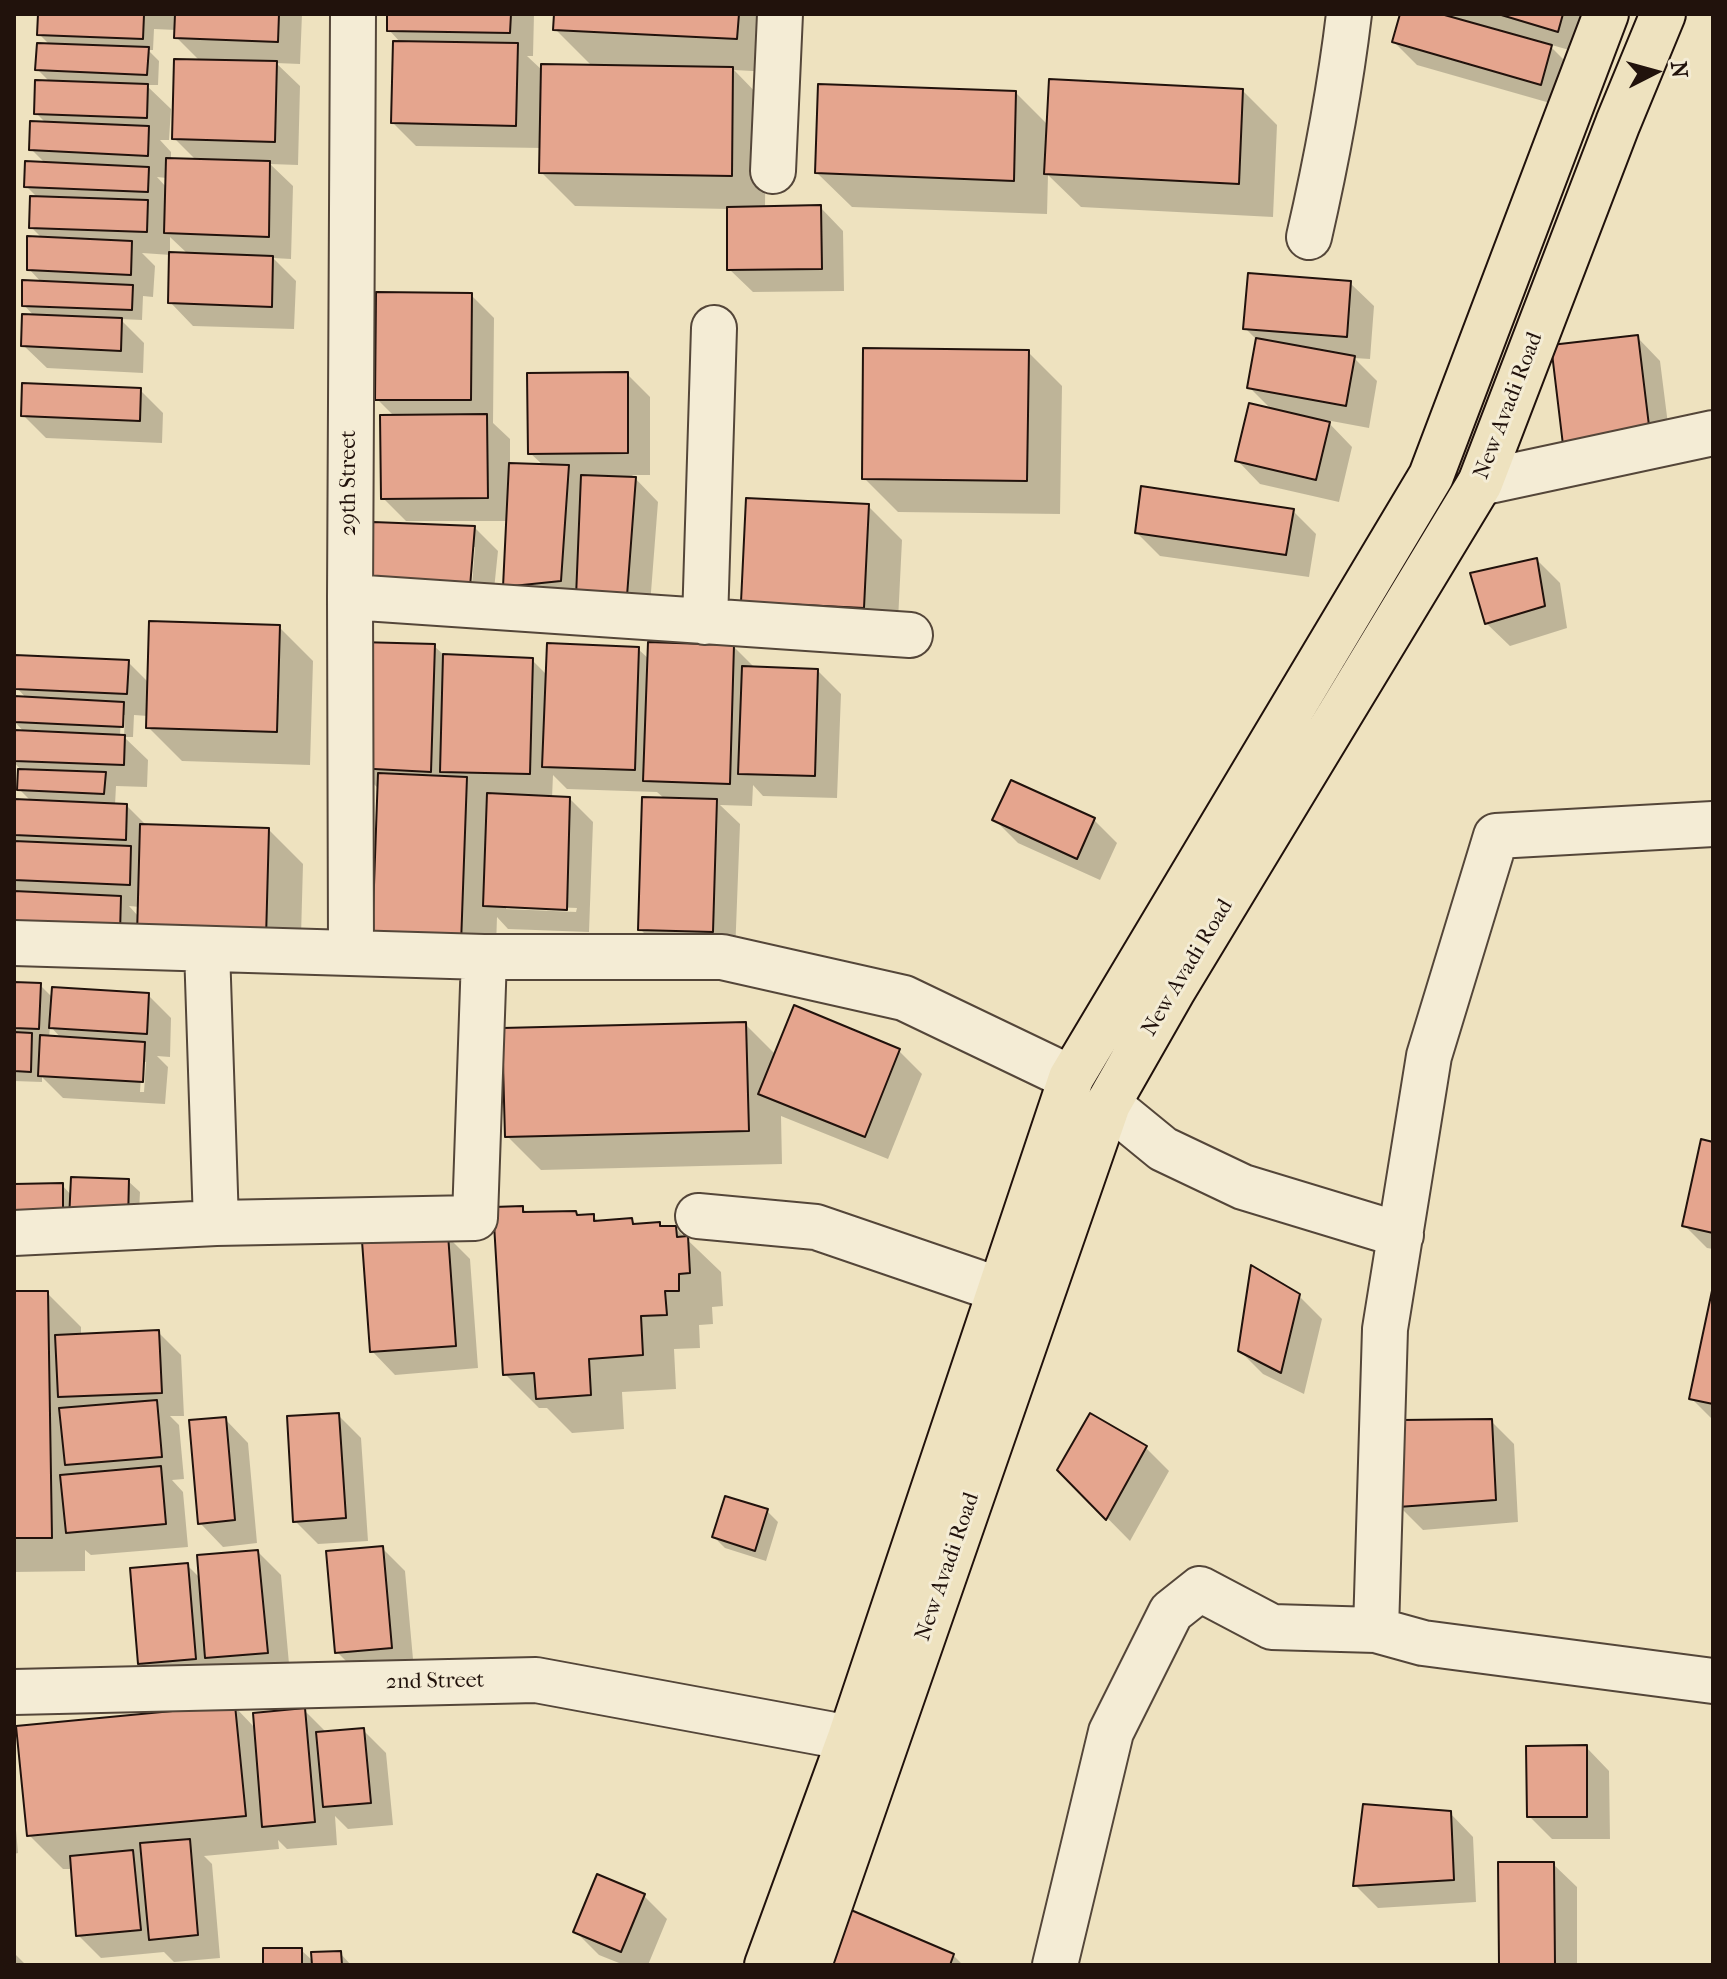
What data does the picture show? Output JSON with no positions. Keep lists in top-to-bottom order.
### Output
{
  "streets": {
    "main road": ["New Avadi Road"],
    "street": ["29th Street", "2nd Street"]
  },
  "crossings": [
    ["New Avadi Road", "2nd Street"]
  ],
  "north": "right"
}
